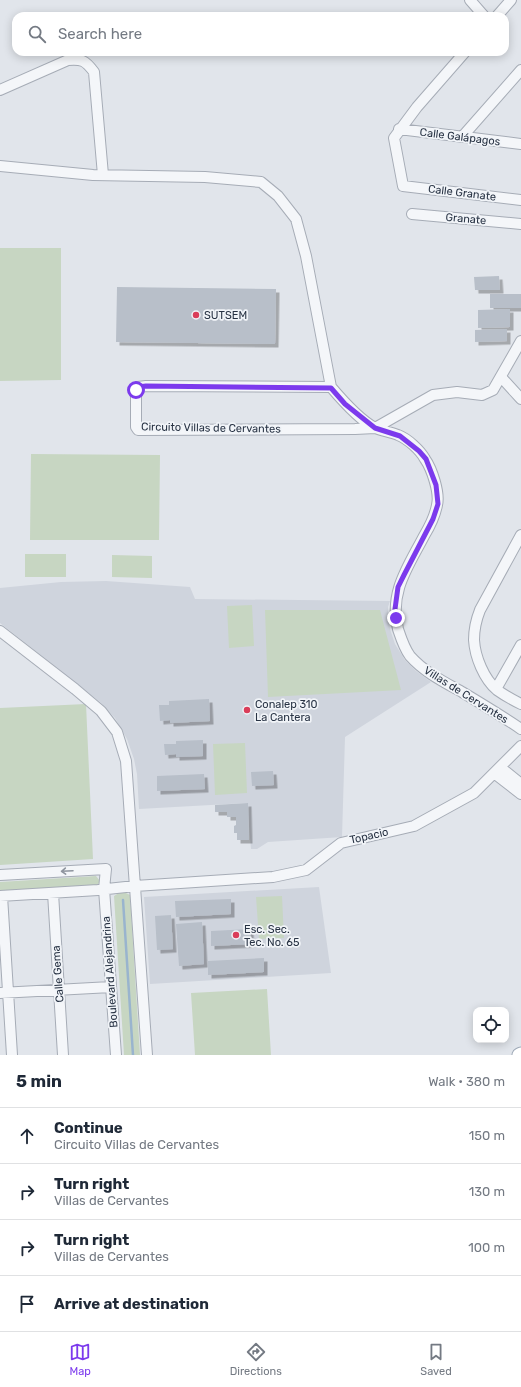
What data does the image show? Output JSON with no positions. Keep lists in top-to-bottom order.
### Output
{
  "streets": {
    "street": [
      "Calle Galápagos",
      "Calle Granate",
      "Granate",
      "Circuito Villas de Cervantes",
      "Villas de Cervantes",
      "Topacio",
      "Boulevard Alejandrina",
      "Calle Gema"
    ]
  },
  "crossings": [
    ["Calle Galápagos", "Calle Granate"],
    ["Circuito Villas de Cervantes", "Villas de Cervantes"],
    ["Topacio", "Boulevard Alejandrina"],
    ["Topacio", "Calle Gema"]
  ],
  "one_way": ["Boulevard Alejandrina"],
  "places": ["SUTSEM", "Conalep 310 La Cantera", "Esc. Sec. Tec. No. 65"],
  "page": {
    "search": "Search here",
    "heading": ["5 min", "Walk · 380 m"],
    "list": [
      ["Continue", "Circuito Villas de Cervantes", "150 m"],
      ["Turn right", "Villas de Cervantes", "130 m"],
      ["Turn right", "Villas de Cervantes", "100 m"],
      "Arrive at destination"
    ],
    "nav": ["Map", "Directions", "Saved"]
  }
}
